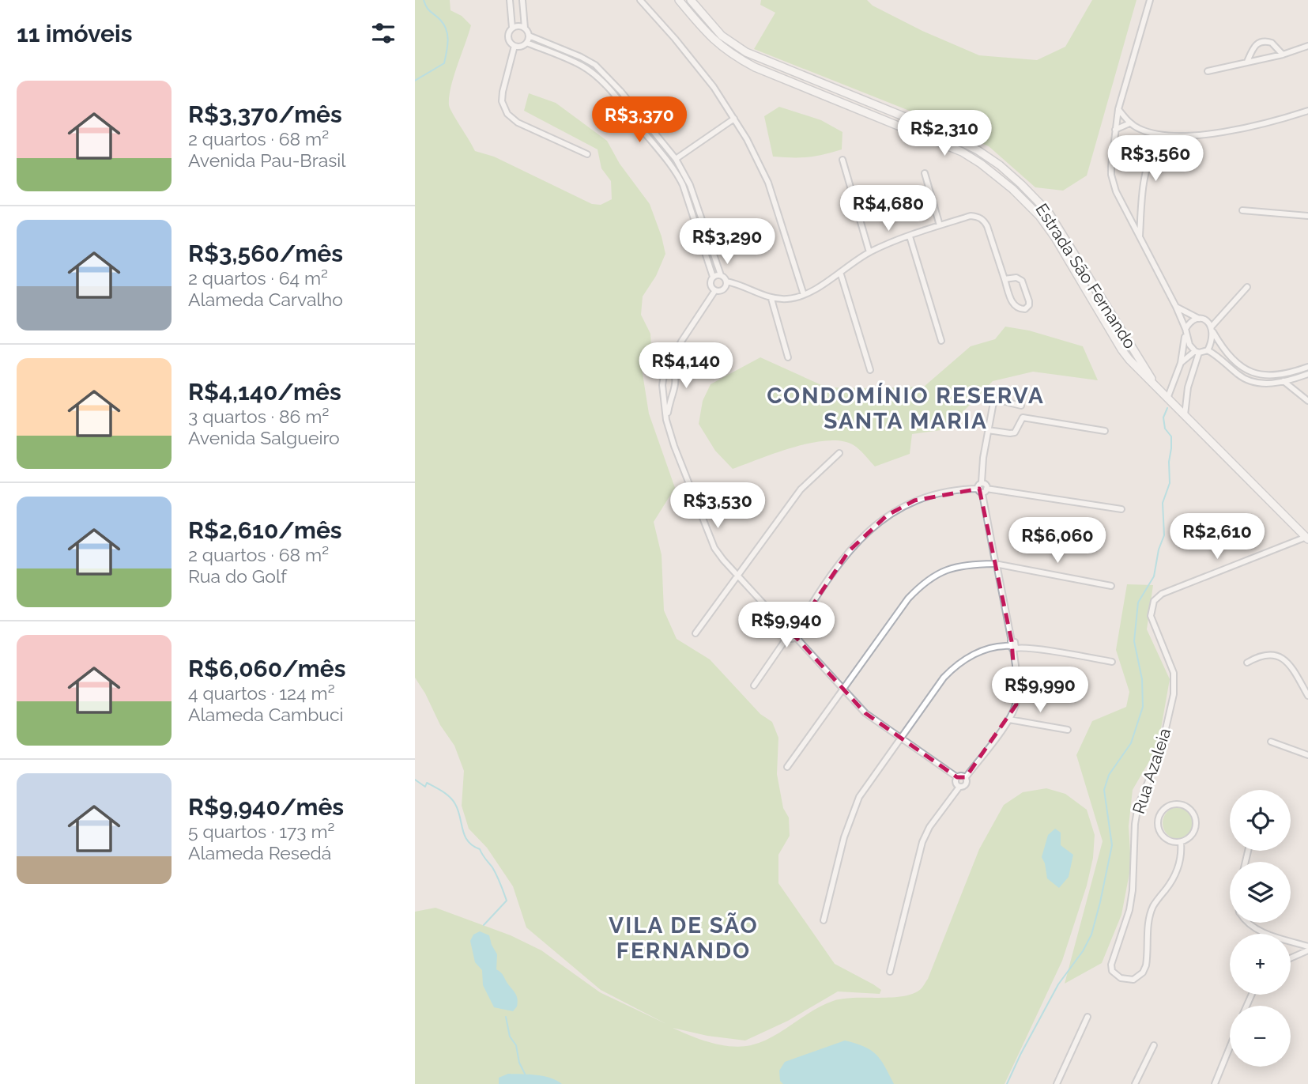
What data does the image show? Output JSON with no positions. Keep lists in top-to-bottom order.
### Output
{
  "streets": {
    "main road": ["Estrada São Fernando"],
    "street": ["Rua Azaleia"]
  },
  "crossings": [
    ["Estrada São Fernando", "Rua Azaleia"]
  ],
  "districts": ["CONDOMÍNIO RESERVA SANTA MARIA", "VILA DE SÃO FERNANDO"],
  "page": {
    "heading": "11 imóveis",
    "list": [
      {
        "name": "R$3,370/mês",
        "note": "2 quartos · 68 m² · Avenida Pau-Brasil"
      },
      {
        "name": "R$3,560/mês",
        "note": "2 quartos · 64 m² · Alameda Carvalho"
      },
      {
        "name": "R$4,140/mês",
        "note": "3 quartos · 86 m² · Avenida Salgueiro"
      },
      {
        "name": "R$2,610/mês",
        "note": "2 quartos · 68 m² · Rua do Golf"
      },
      {
        "name": "R$6,060/mês",
        "note": "4 quartos · 124 m² · Alameda Cambuci"
      },
      {
        "name": "R$9,940/mês",
        "note": "5 quartos · 173 m² · Alameda Resedá"
      }
    ],
    "price": [
      "R$3,370",
      "R$2,310",
      "R$3,560",
      "R$4,680",
      "R$3,290",
      "R$4,140",
      "R$3,530",
      "R$2,610",
      "R$6,060",
      "R$9,940",
      "R$9,990"
    ],
    "map_buttons": ["+", "−"]
  }
}
